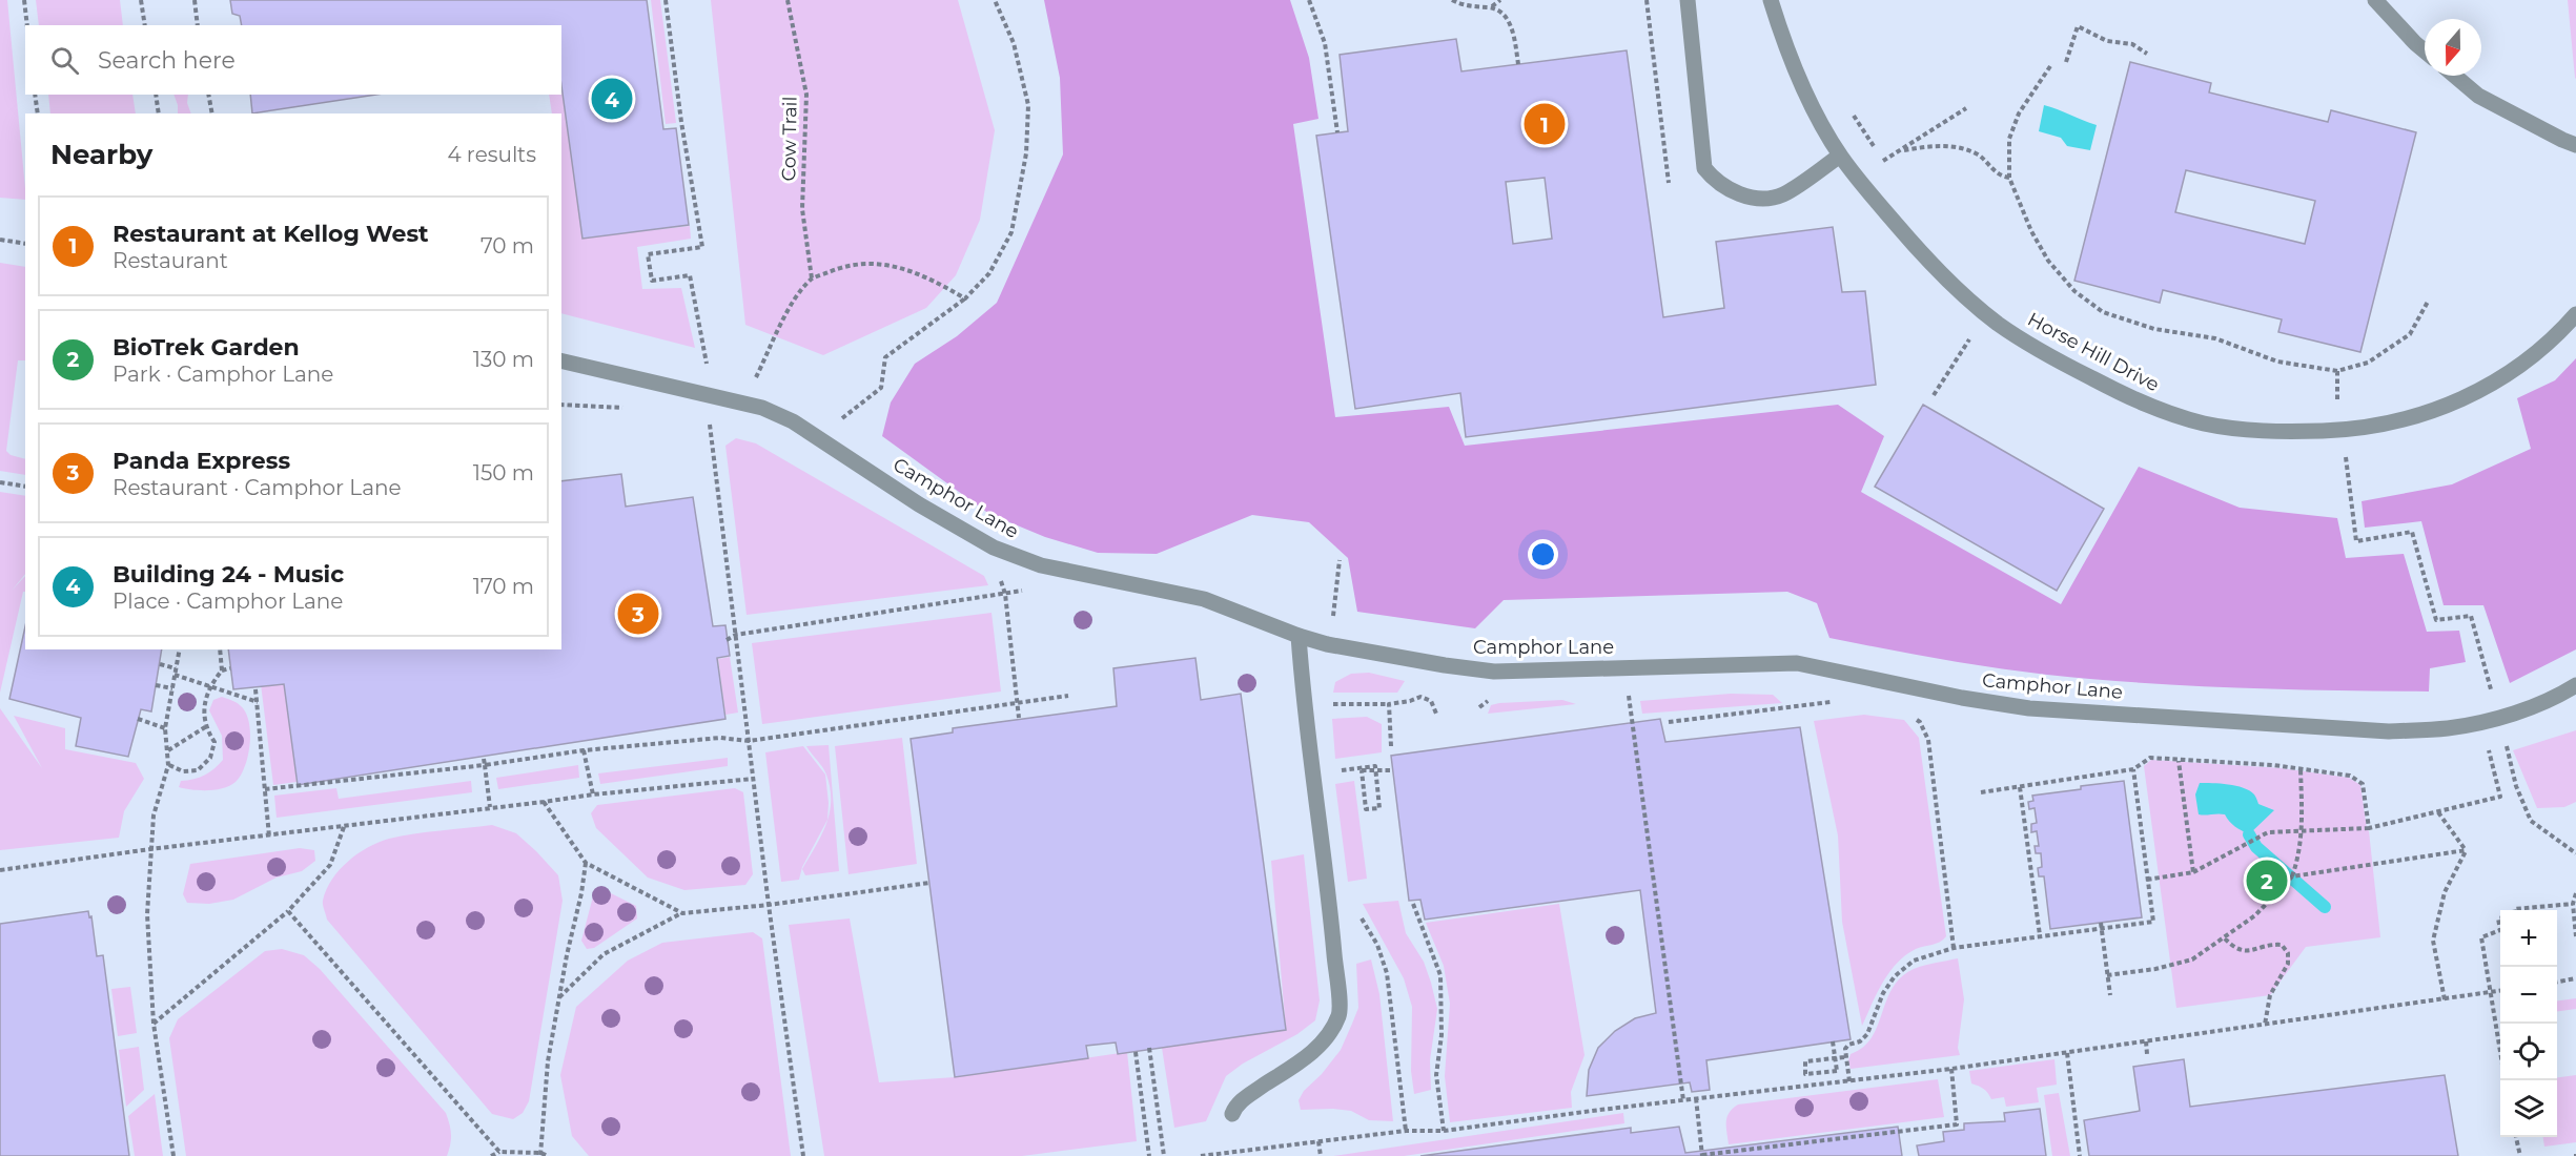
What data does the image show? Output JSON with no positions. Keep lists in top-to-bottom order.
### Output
{
  "streets": {
    "street": ["Horse Hill Drive", "Camphor Lane"],
    "path": ["Cow Trail"]
  },
  "north": "bottom",
  "page": {
    "search": "Search here",
    "pins": [
      "4",
      "1",
      "3",
      "2"
    ],
    "heading": ["Nearby", "4 results"],
    "list": [
      {
        "mark": "1",
        "name": "Restaurant at Kellog West",
        "note": "Restaurant",
        "value": "70 m"
      },
      {
        "mark": "2",
        "name": "BioTrek Garden",
        "note": "Park · Camphor Lane",
        "value": "130 m"
      },
      {
        "mark": "3",
        "name": "Panda Express",
        "note": "Restaurant · Camphor Lane",
        "value": "150 m"
      },
      {
        "mark": "4",
        "name": "Building 24 - Music",
        "note": "Place · Camphor Lane",
        "value": "170 m"
      }
    ],
    "map_buttons": ["+", "−"]
  }
}
